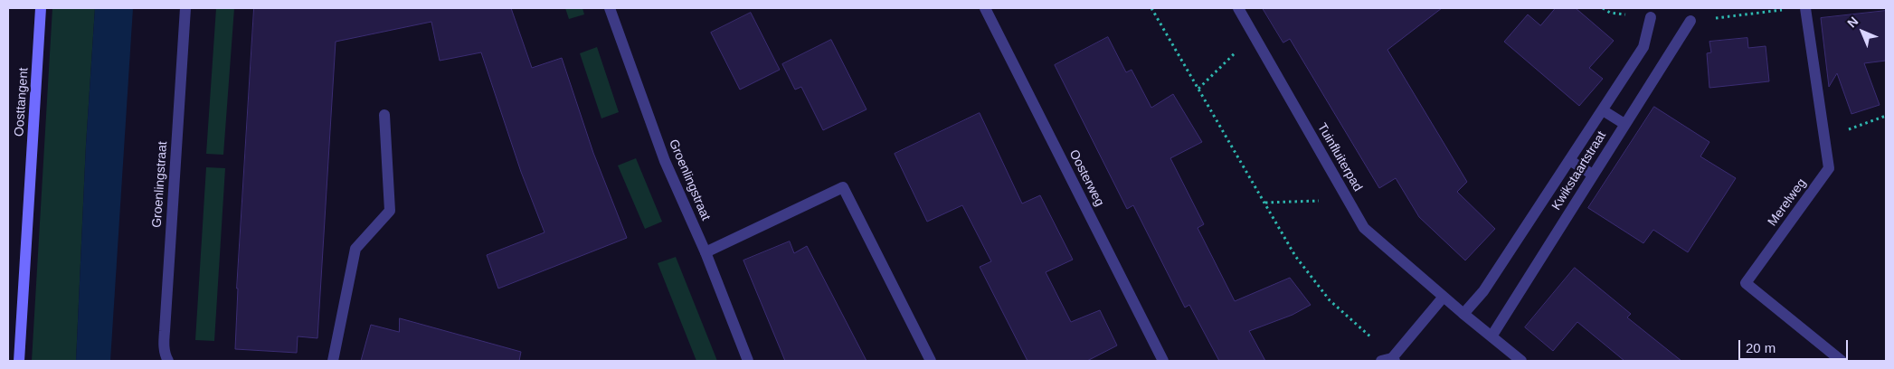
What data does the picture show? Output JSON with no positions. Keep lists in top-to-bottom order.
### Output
{
  "streets": {
    "main road": ["Oosttangent"],
    "street": [
      "Tuinfluiterpad",
      "Kwikstaartstraat",
      "Oosterweg",
      "Groenlingstraat",
      "Merelweg"
    ]
  },
  "crossings": [
    ["Tuinfluiterpad", "Kwikstaartstraat"]
  ],
  "scale_bar": "20 m",
  "north": "top left"
}
